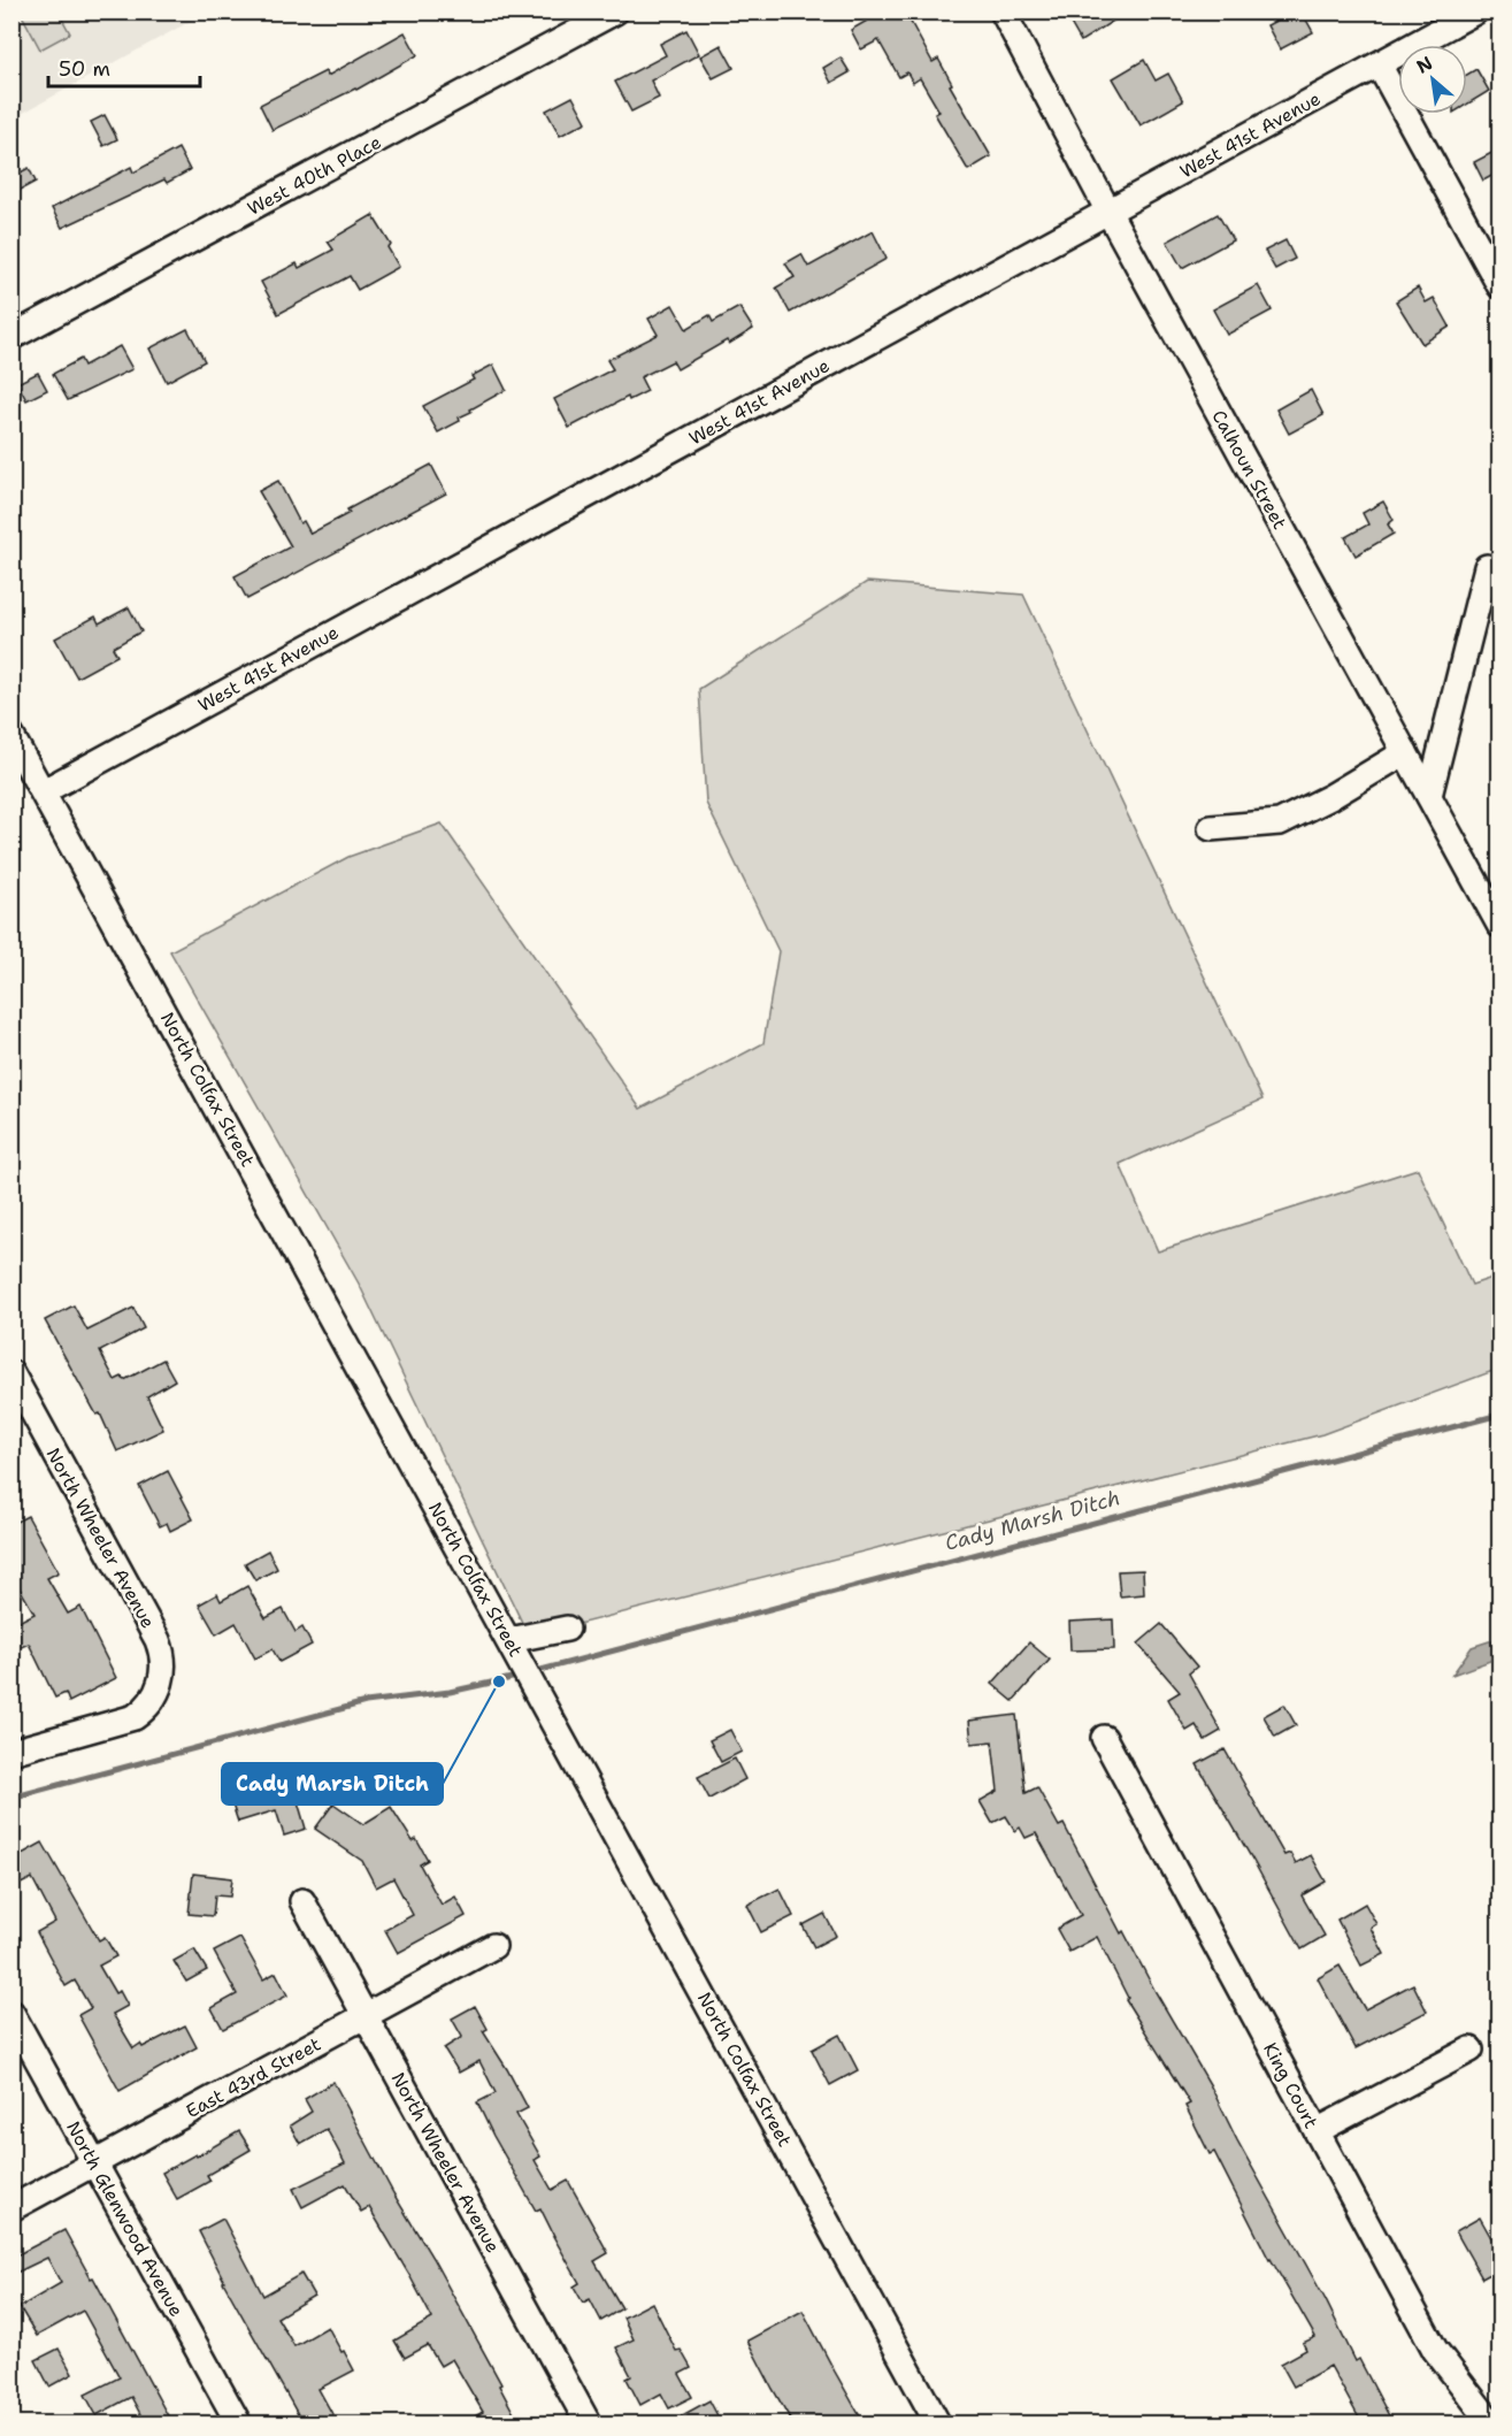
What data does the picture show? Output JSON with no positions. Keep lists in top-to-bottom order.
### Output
{
  "streets": {
    "street": [
      "West 41st Avenue",
      "West 40th Place",
      "Calhoun Street",
      "North Colfax Street",
      "North Wheeler Avenue",
      "East 43rd Street",
      "King Court",
      "North Glenwood Avenue"
    ]
  },
  "crossings": [
    ["West 41st Avenue", "Calhoun Street"],
    ["West 41st Avenue", "North Colfax Street"],
    ["North Wheeler Avenue", "East 43rd Street"],
    ["East 43rd Street", "North Glenwood Avenue"]
  ],
  "water": ["Cady Marsh Ditch"],
  "places": ["Cady Marsh Ditch"],
  "scale_bar": "50 m",
  "north": "top left"
}
